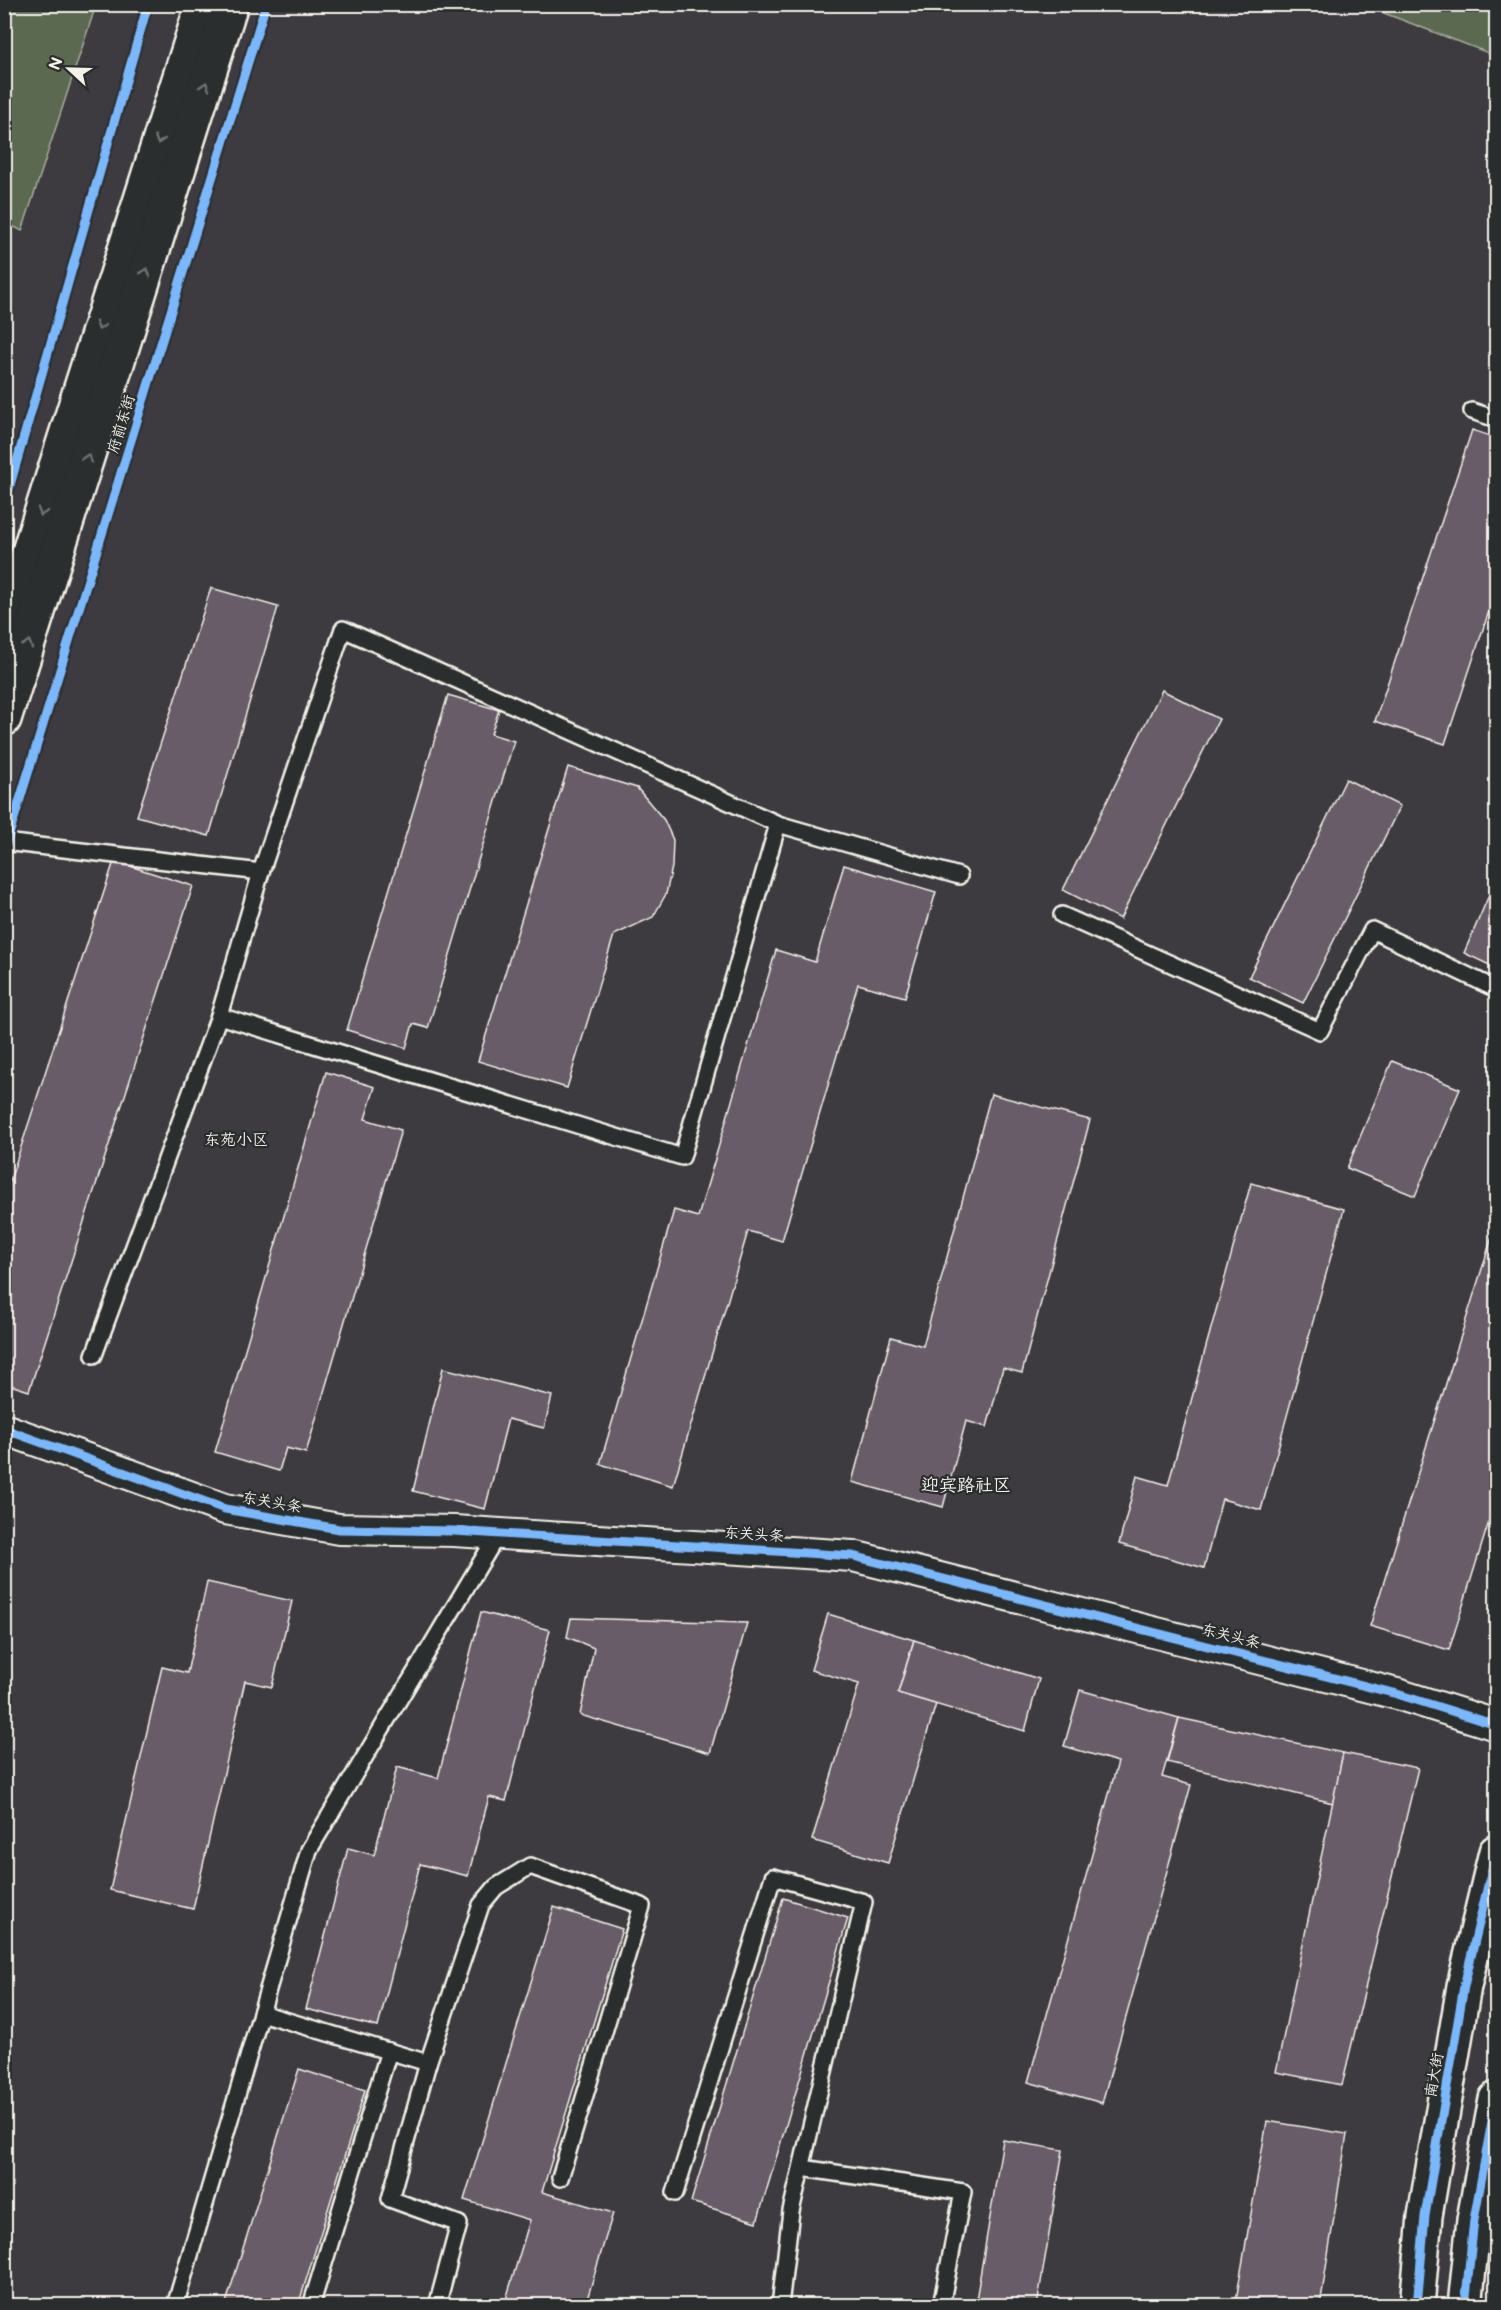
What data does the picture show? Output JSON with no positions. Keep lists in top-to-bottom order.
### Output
{
  "streets": {
    "main road": ["府前东街", "南大街"],
    "street": ["东关头条"]
  },
  "districts": ["东苑小区", "迎宾路社区"],
  "north": "left"
}
